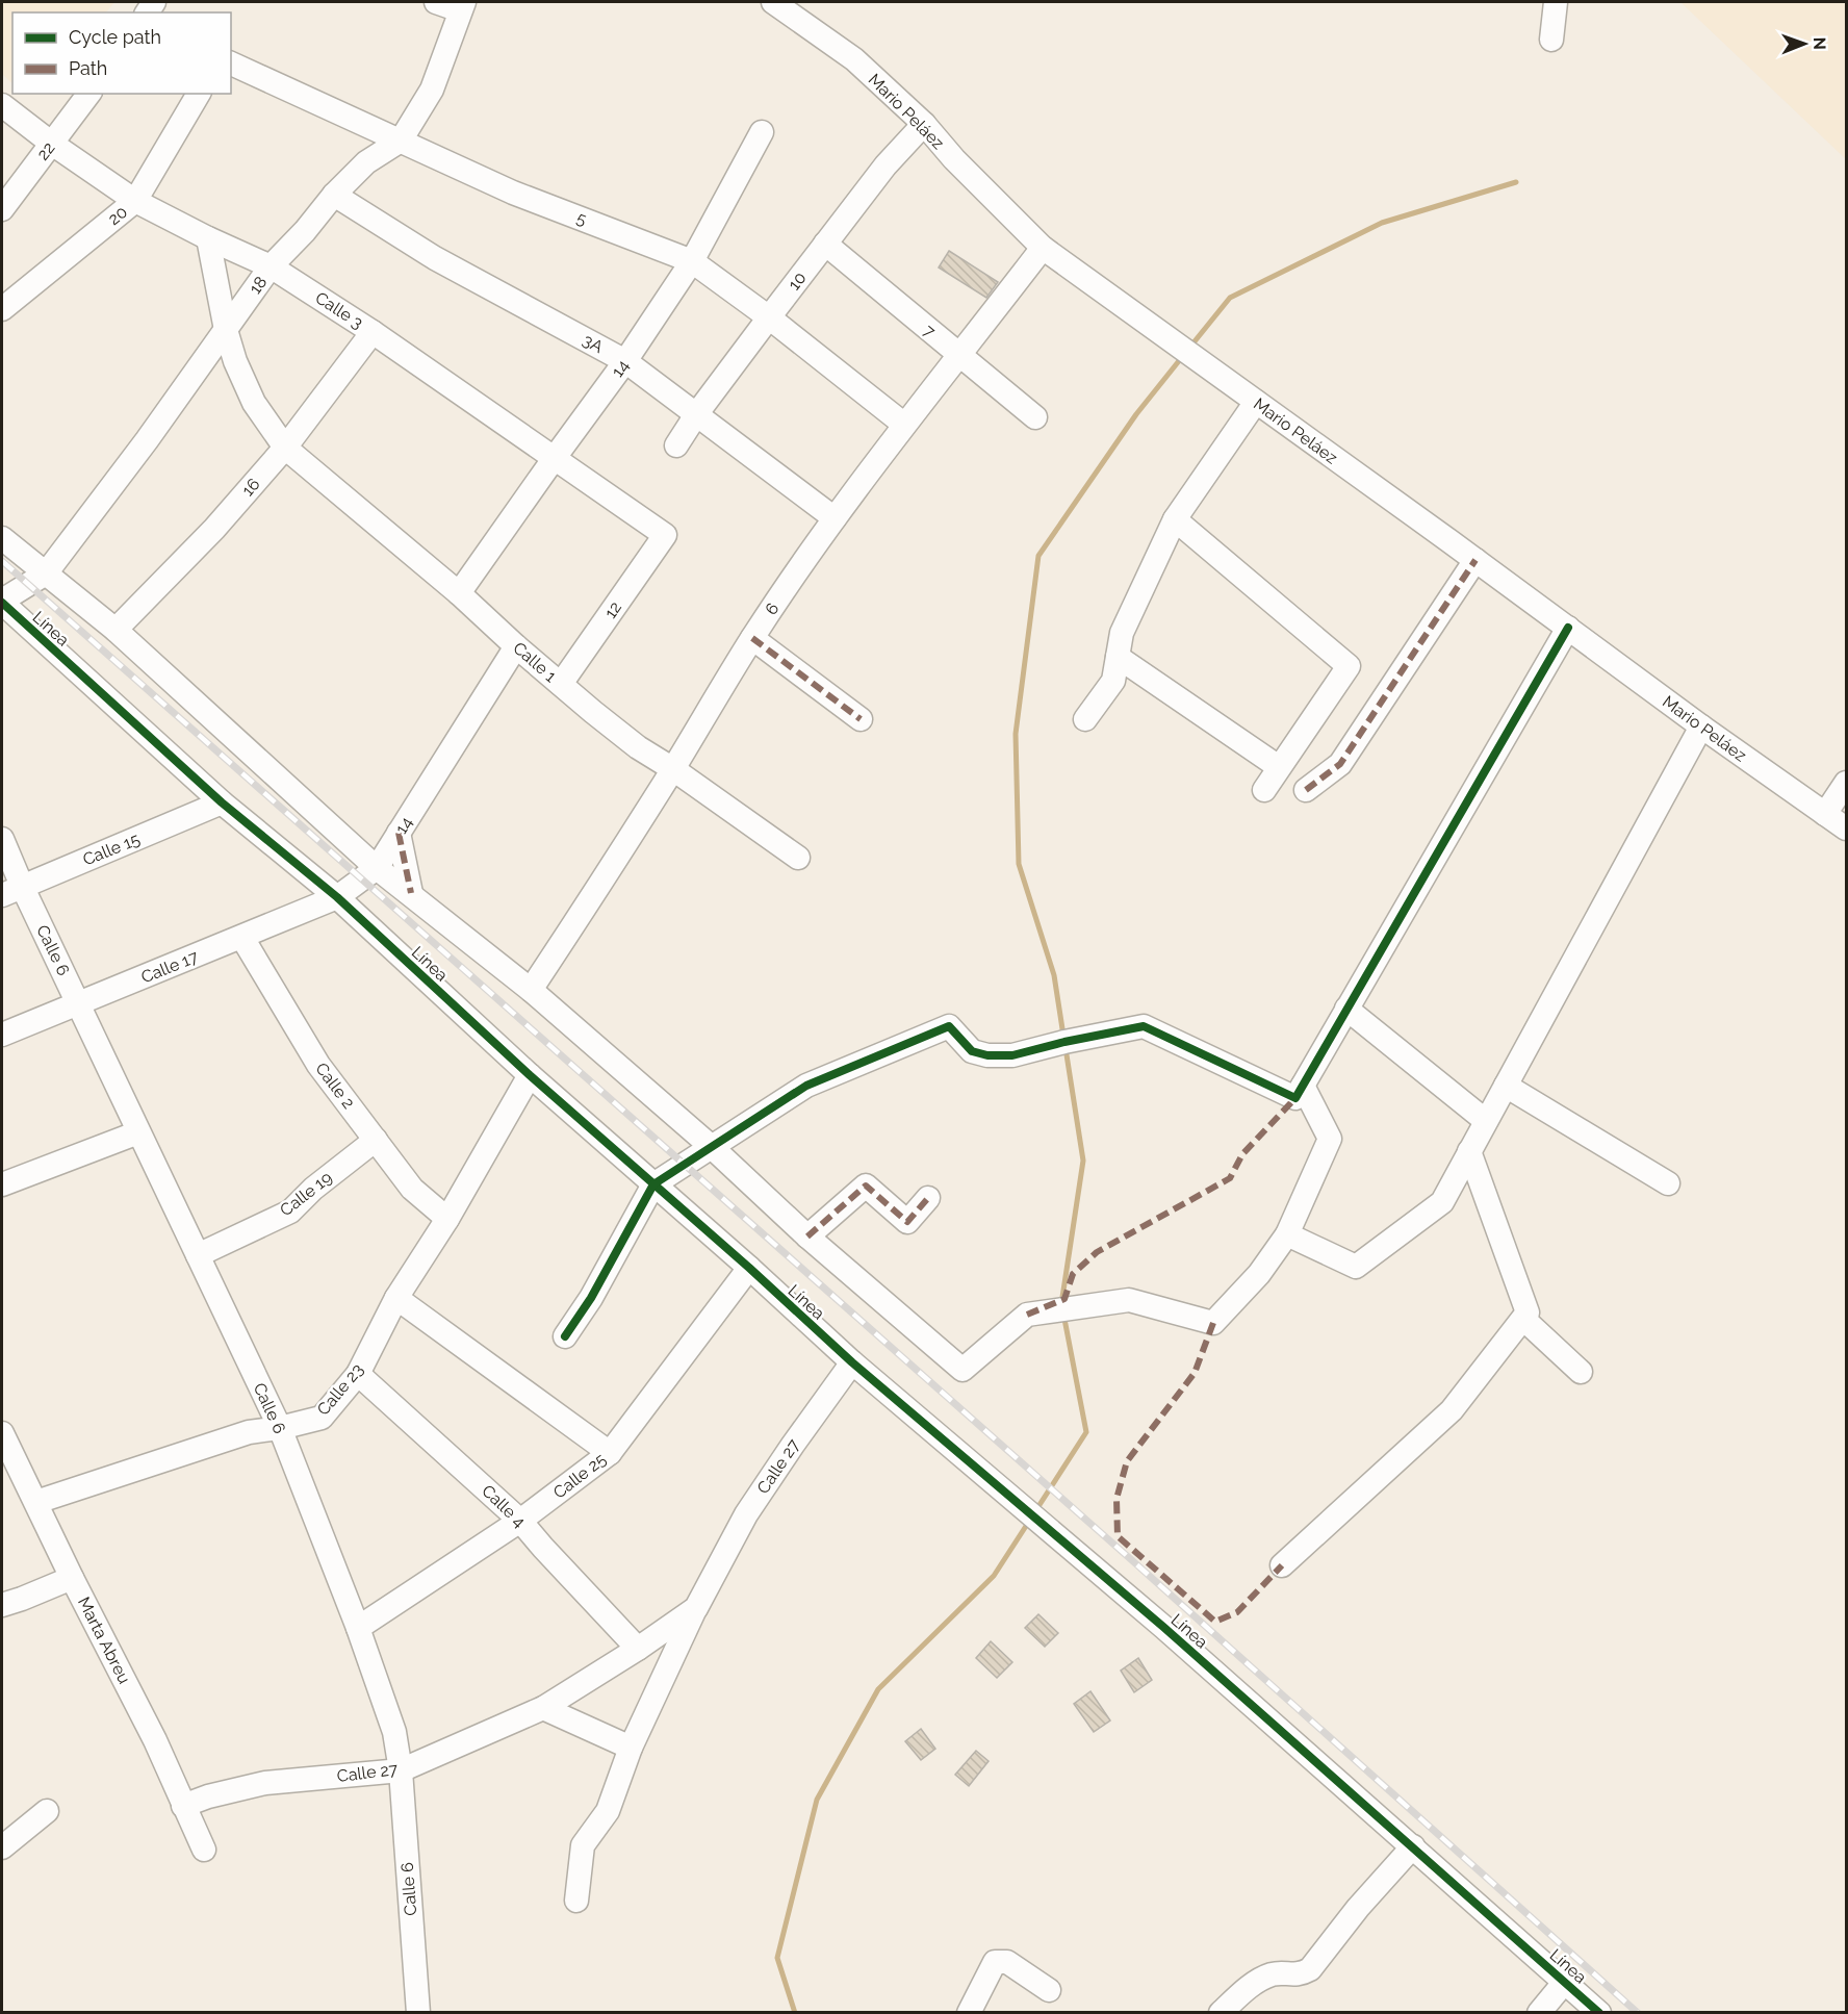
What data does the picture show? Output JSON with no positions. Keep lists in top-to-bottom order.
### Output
{
  "streets": {
    "street": [
      "Mario Peláez",
      "22",
      "20",
      "5",
      "10",
      "18",
      "Calle 3",
      "7",
      "3A",
      "14",
      "16",
      "6",
      "12",
      "Línea",
      "Calle 1",
      "Calle 15",
      "Calle 6",
      "Calle 17",
      "Calle 2",
      "Calle 19",
      "Calle 23",
      "Calle 27",
      "Calle 25",
      "Calle 4",
      "Marta Abreu"
    ]
  },
  "crossings": [
    ["Mario Peláez", "10"],
    ["Mario Peláez", "6"],
    ["22", "Calle 3"],
    ["20", "Calle 3"],
    ["5", "10"],
    ["5", "18"],
    ["5", "14"],
    ["5", "6"],
    ["10", "7"],
    ["10", "3A"],
    ["18", "Calle 3"],
    ["18", "3A"],
    ["18", "Calle 1"],
    ["Calle 3", "14"],
    ["Calle 3", "16"],
    ["Calle 3", "12"],
    ["Calle 3", "Calle 1"],
    ["7", "6"],
    ["3A", "14"],
    ["3A", "6"],
    ["14", "Línea"],
    ["14", "Calle 1"],
    ["14", "Calle 17"],
    ["16", "Calle 1"],
    ["6", "Calle 1"],
    ["12", "Calle 1"],
    ["Línea", "Calle 15"],
    ["Línea", "Calle 17"],
    ["Línea", "Calle 23"],
    ["Línea", "Calle 27"],
    ["Línea", "Calle 25"],
    ["Calle 15", "Calle 6"],
    ["Calle 6", "Calle 17"],
    ["Calle 6", "Calle 19"],
    ["Calle 6", "Calle 23"],
    ["Calle 6", "Calle 27"],
    ["Calle 6", "Calle 25"],
    ["Calle 17", "Calle 2"],
    ["Calle 2", "Calle 19"],
    ["Calle 2", "Calle 23"],
    ["Calle 23", "Calle 4"],
    ["Calle 23", "Marta Abreu"],
    ["Calle 27", "Calle 4"],
    ["Calle 27", "Marta Abreu"],
    ["Calle 25", "Calle 4"]
  ],
  "legend": ["Cycle path", "Path"],
  "north": "right"
}
